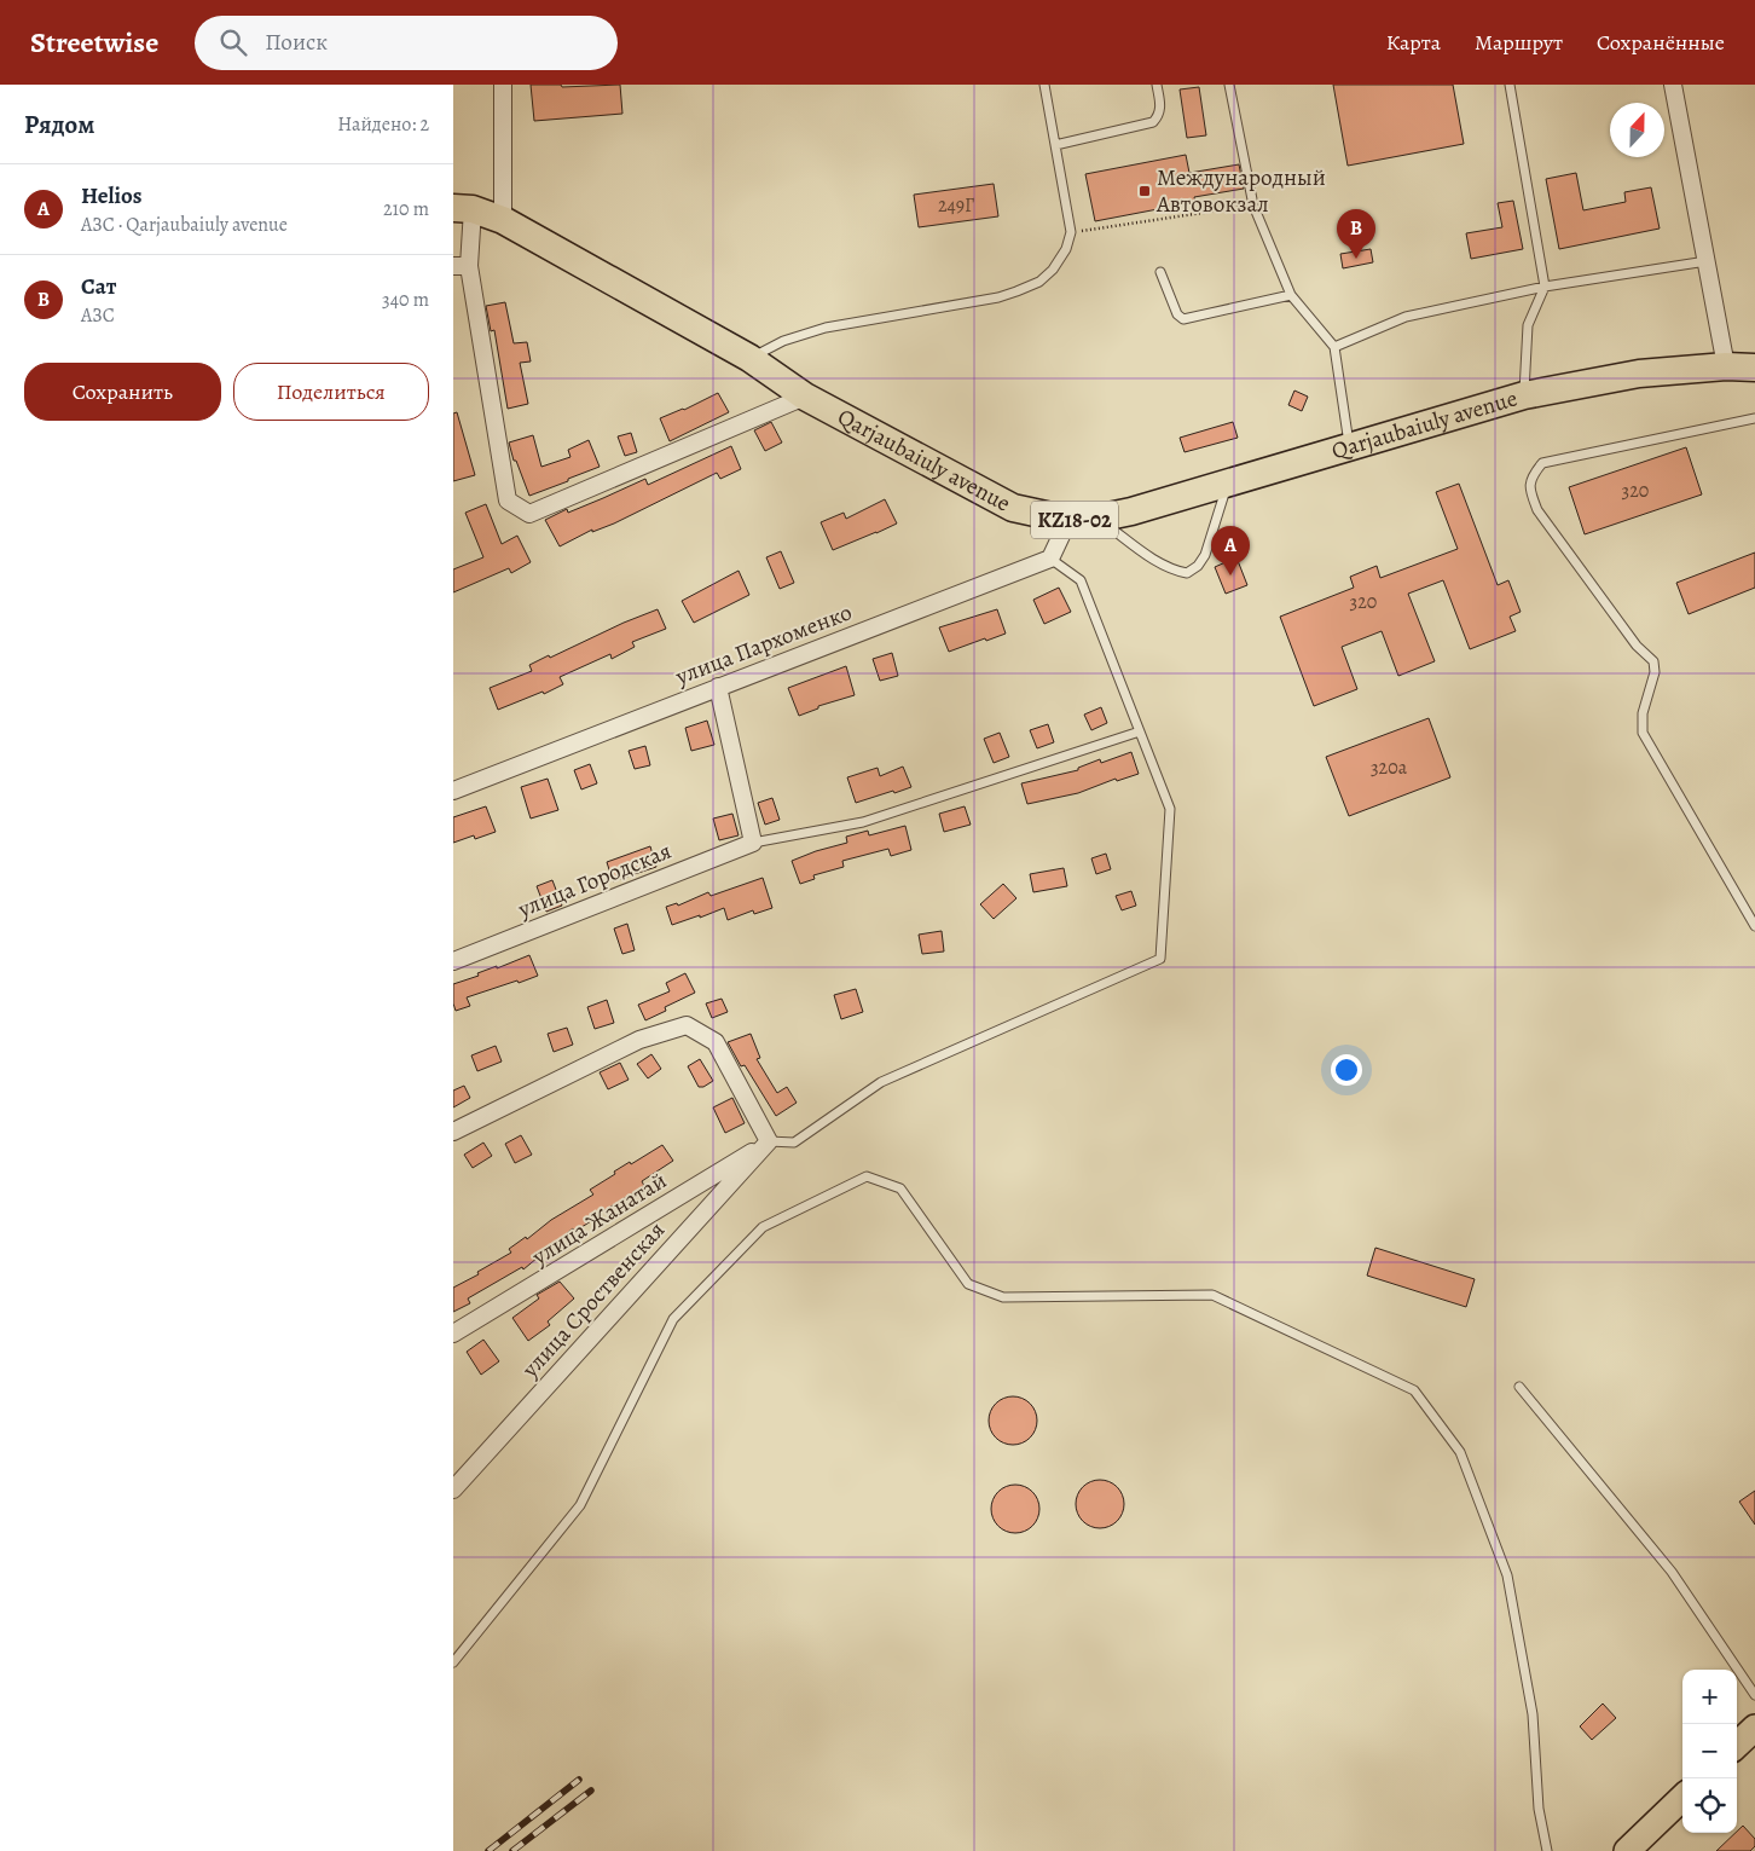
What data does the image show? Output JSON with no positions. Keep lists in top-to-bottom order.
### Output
{
  "streets": {
    "highway": ["Qarjaubaiuly avenue", "KZ18-02"],
    "street": [
      "улица Пархоменко",
      "улица Городская",
      "улица Жанатай",
      "улица Сроственская"
    ]
  },
  "crossings": [
    ["улица Жанатай", "улица Сроственская"]
  ],
  "places": {
    "transit": ["Международный Автовокзал"]
  },
  "house_numbers": [
    "249Г",
    "320",
    "320",
    "320а"
  ],
  "north": "top",
  "page": {
    "header": "Streetwise",
    "search": "Поиск",
    "nav": ["Карта", "Маршрут", "Сохранённые"],
    "heading": ["Рядом", "Найдено: 2"],
    "list": [
      {
        "mark": "A",
        "name": "Helios",
        "note": "АЗС · Qarjaubaiuly avenue",
        "value": "210 m"
      },
      {
        "mark": "B",
        "name": "Сат",
        "note": "АЗС",
        "value": "340 m"
      }
    ],
    "pins": ["B", "A"],
    "buttons": ["Сохранить", "Поделиться"],
    "map_buttons": ["+", "−"]
  }
}
